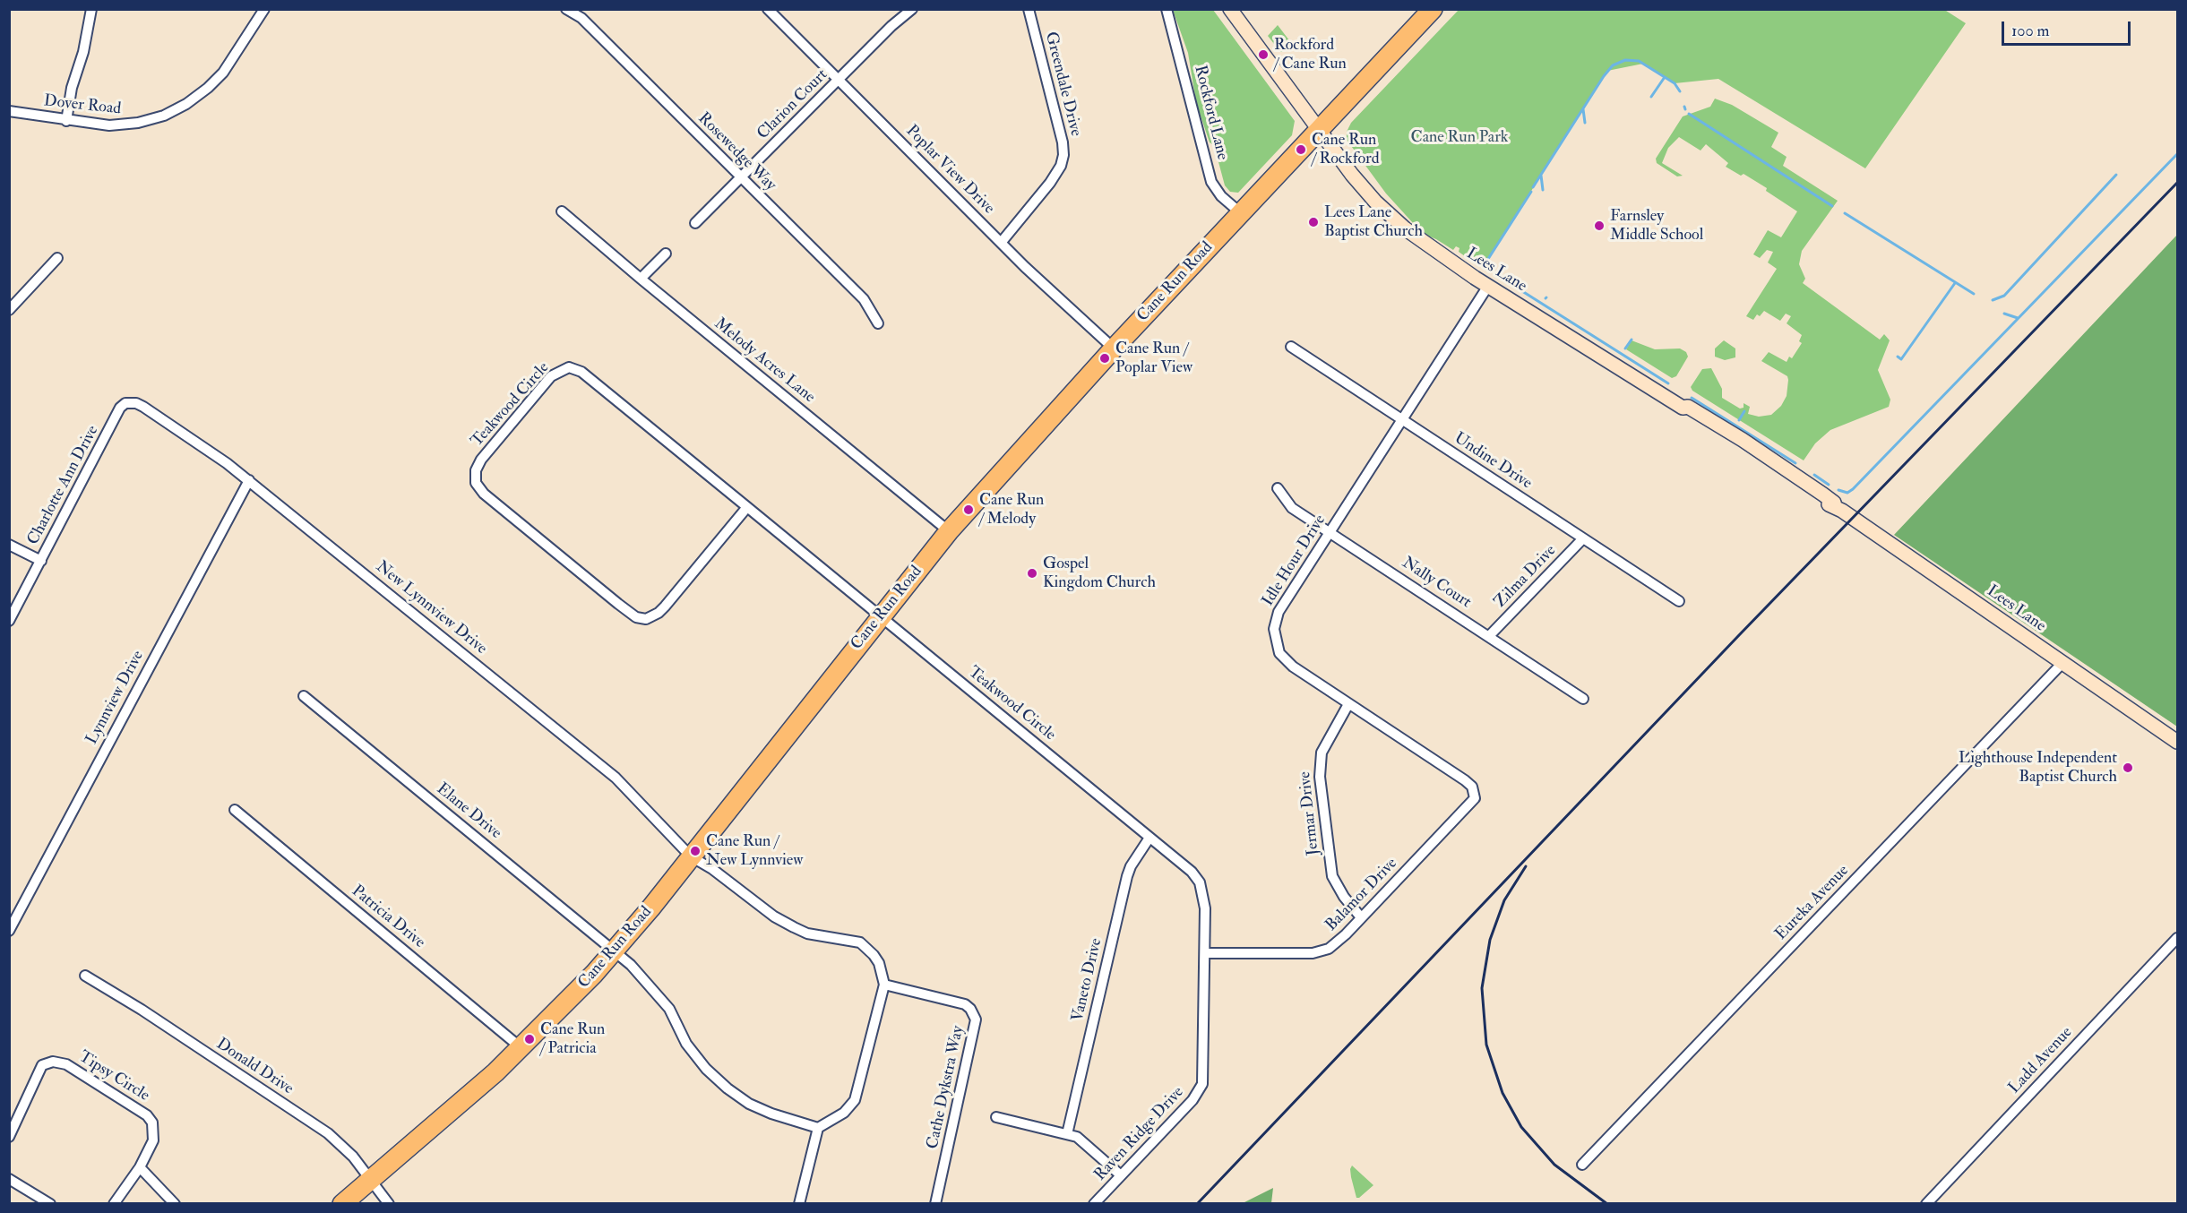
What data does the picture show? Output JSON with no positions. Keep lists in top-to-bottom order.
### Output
{
  "streets": {
    "highway": ["Cane Run Road"],
    "street": [
      "Greendale Drive",
      "Clarion Court",
      "Dover Road",
      "Rockford Lane",
      "Rosewedge Way",
      "Poplar View Drive",
      "Lees Lane",
      "Melody Acres Lane",
      "Teakwood Circle",
      "Undine Drive",
      "Charlotte Ann Drive",
      "Idle Hour Drive",
      "Zilma Drive",
      "Nally Court",
      "New Lynnview Drive",
      "Lynnview Drive",
      "Elane Drive",
      "Jermar Drive",
      "Balamor Drive",
      "Eureka Avenue",
      "Patricia Drive",
      "Vaneto Drive",
      "Ladd Avenue",
      "Donald Drive",
      "Tipsy Circle",
      "Cathe Dykstra Way",
      "Raven Ridge Drive"
    ]
  },
  "crossings": [
    ["Greendale Drive", "Poplar View Drive"],
    ["Clarion Court", "Rosewedge Way"],
    ["Clarion Court", "Poplar View Drive"],
    ["Rockford Lane", "Cane Run Road"],
    ["Poplar View Drive", "Cane Run Road"],
    ["Lees Lane", "Cane Run Road"],
    ["Lees Lane", "Idle Hour Drive"],
    ["Lees Lane", "Eureka Avenue"],
    ["Cane Run Road", "Melody Acres Lane"],
    ["Cane Run Road", "Teakwood Circle"],
    ["Cane Run Road", "New Lynnview Drive"],
    ["Cane Run Road", "Elane Drive"],
    ["Cane Run Road", "Patricia Drive"],
    ["Cane Run Road", "Donald Drive"],
    ["Teakwood Circle", "Balamor Drive"],
    ["Teakwood Circle", "Vaneto Drive"],
    ["Teakwood Circle", "Raven Ridge Drive"],
    ["Undine Drive", "Idle Hour Drive"],
    ["Undine Drive", "Zilma Drive"],
    ["Charlotte Ann Drive", "New Lynnview Drive"],
    ["Idle Hour Drive", "Nally Court"],
    ["Idle Hour Drive", "Jermar Drive"],
    ["Idle Hour Drive", "Balamor Drive"],
    ["Zilma Drive", "Nally Court"],
    ["New Lynnview Drive", "Lynnview Drive"],
    ["New Lynnview Drive", "Cathe Dykstra Way"],
    ["Jermar Drive", "Balamor Drive"],
    ["Balamor Drive", "Raven Ridge Drive"]
  ],
  "parks": ["Cane Run Park"],
  "places": [
    "Rockford / Cane Run",
    "Cane Run / Rockford",
    "Lees Lane Baptist Church",
    "Farnsley Middle School",
    "Cane Run / Poplar View",
    "Cane Run / Melody",
    "Gospel Kingdom Church",
    "Lighthouse Independent Baptist Church",
    "Cane Run / New Lynnview",
    "Cane Run / Patricia"
  ],
  "scale_bar": "100 m"
}
